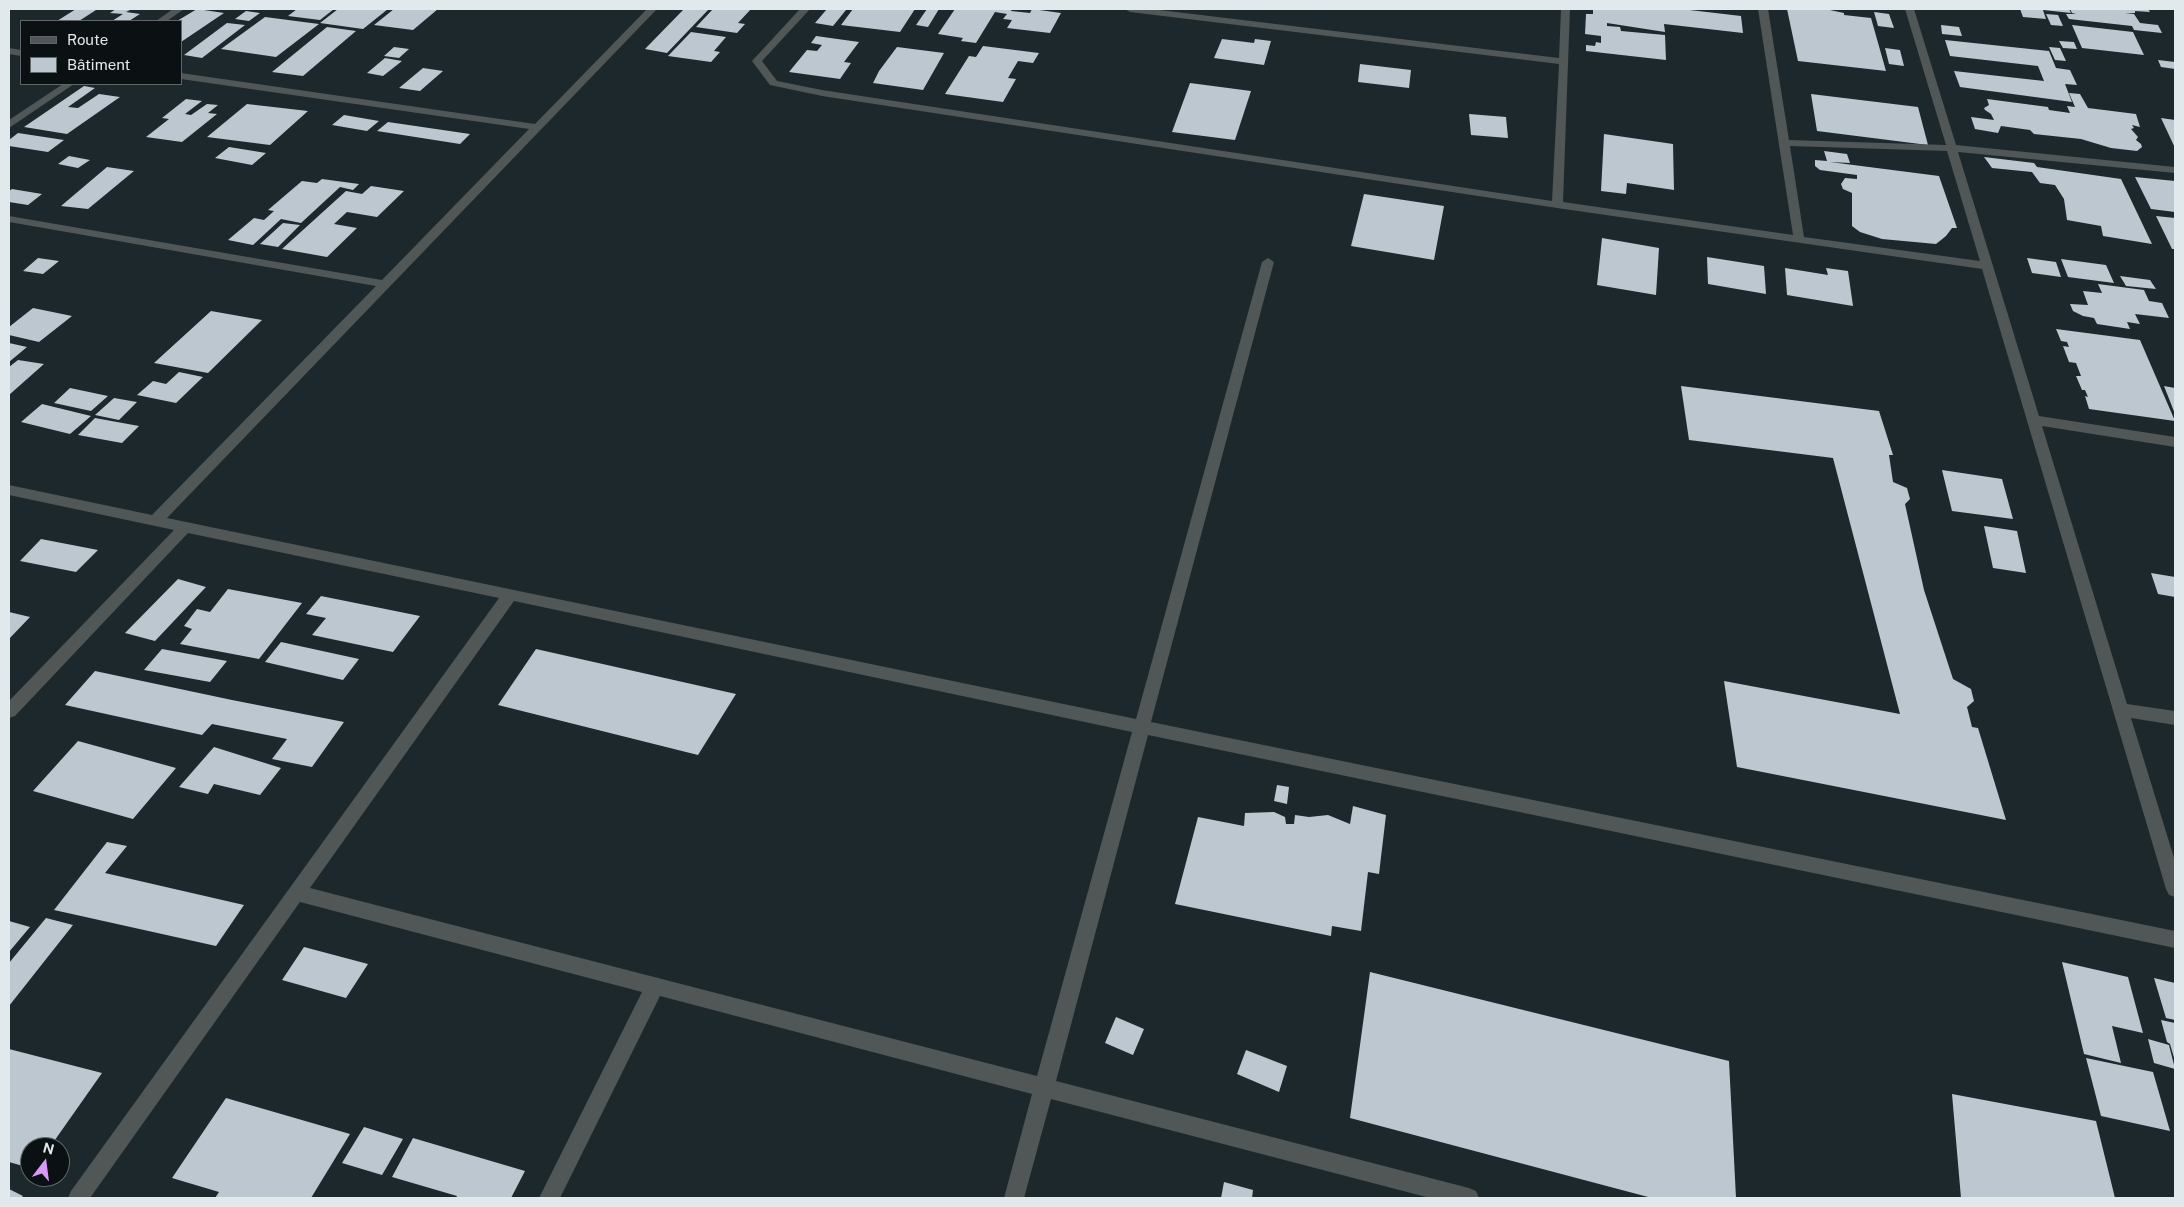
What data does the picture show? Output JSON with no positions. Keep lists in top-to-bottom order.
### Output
{
  "legend": ["Route", "Bâtiment"],
  "north": "top"
}
